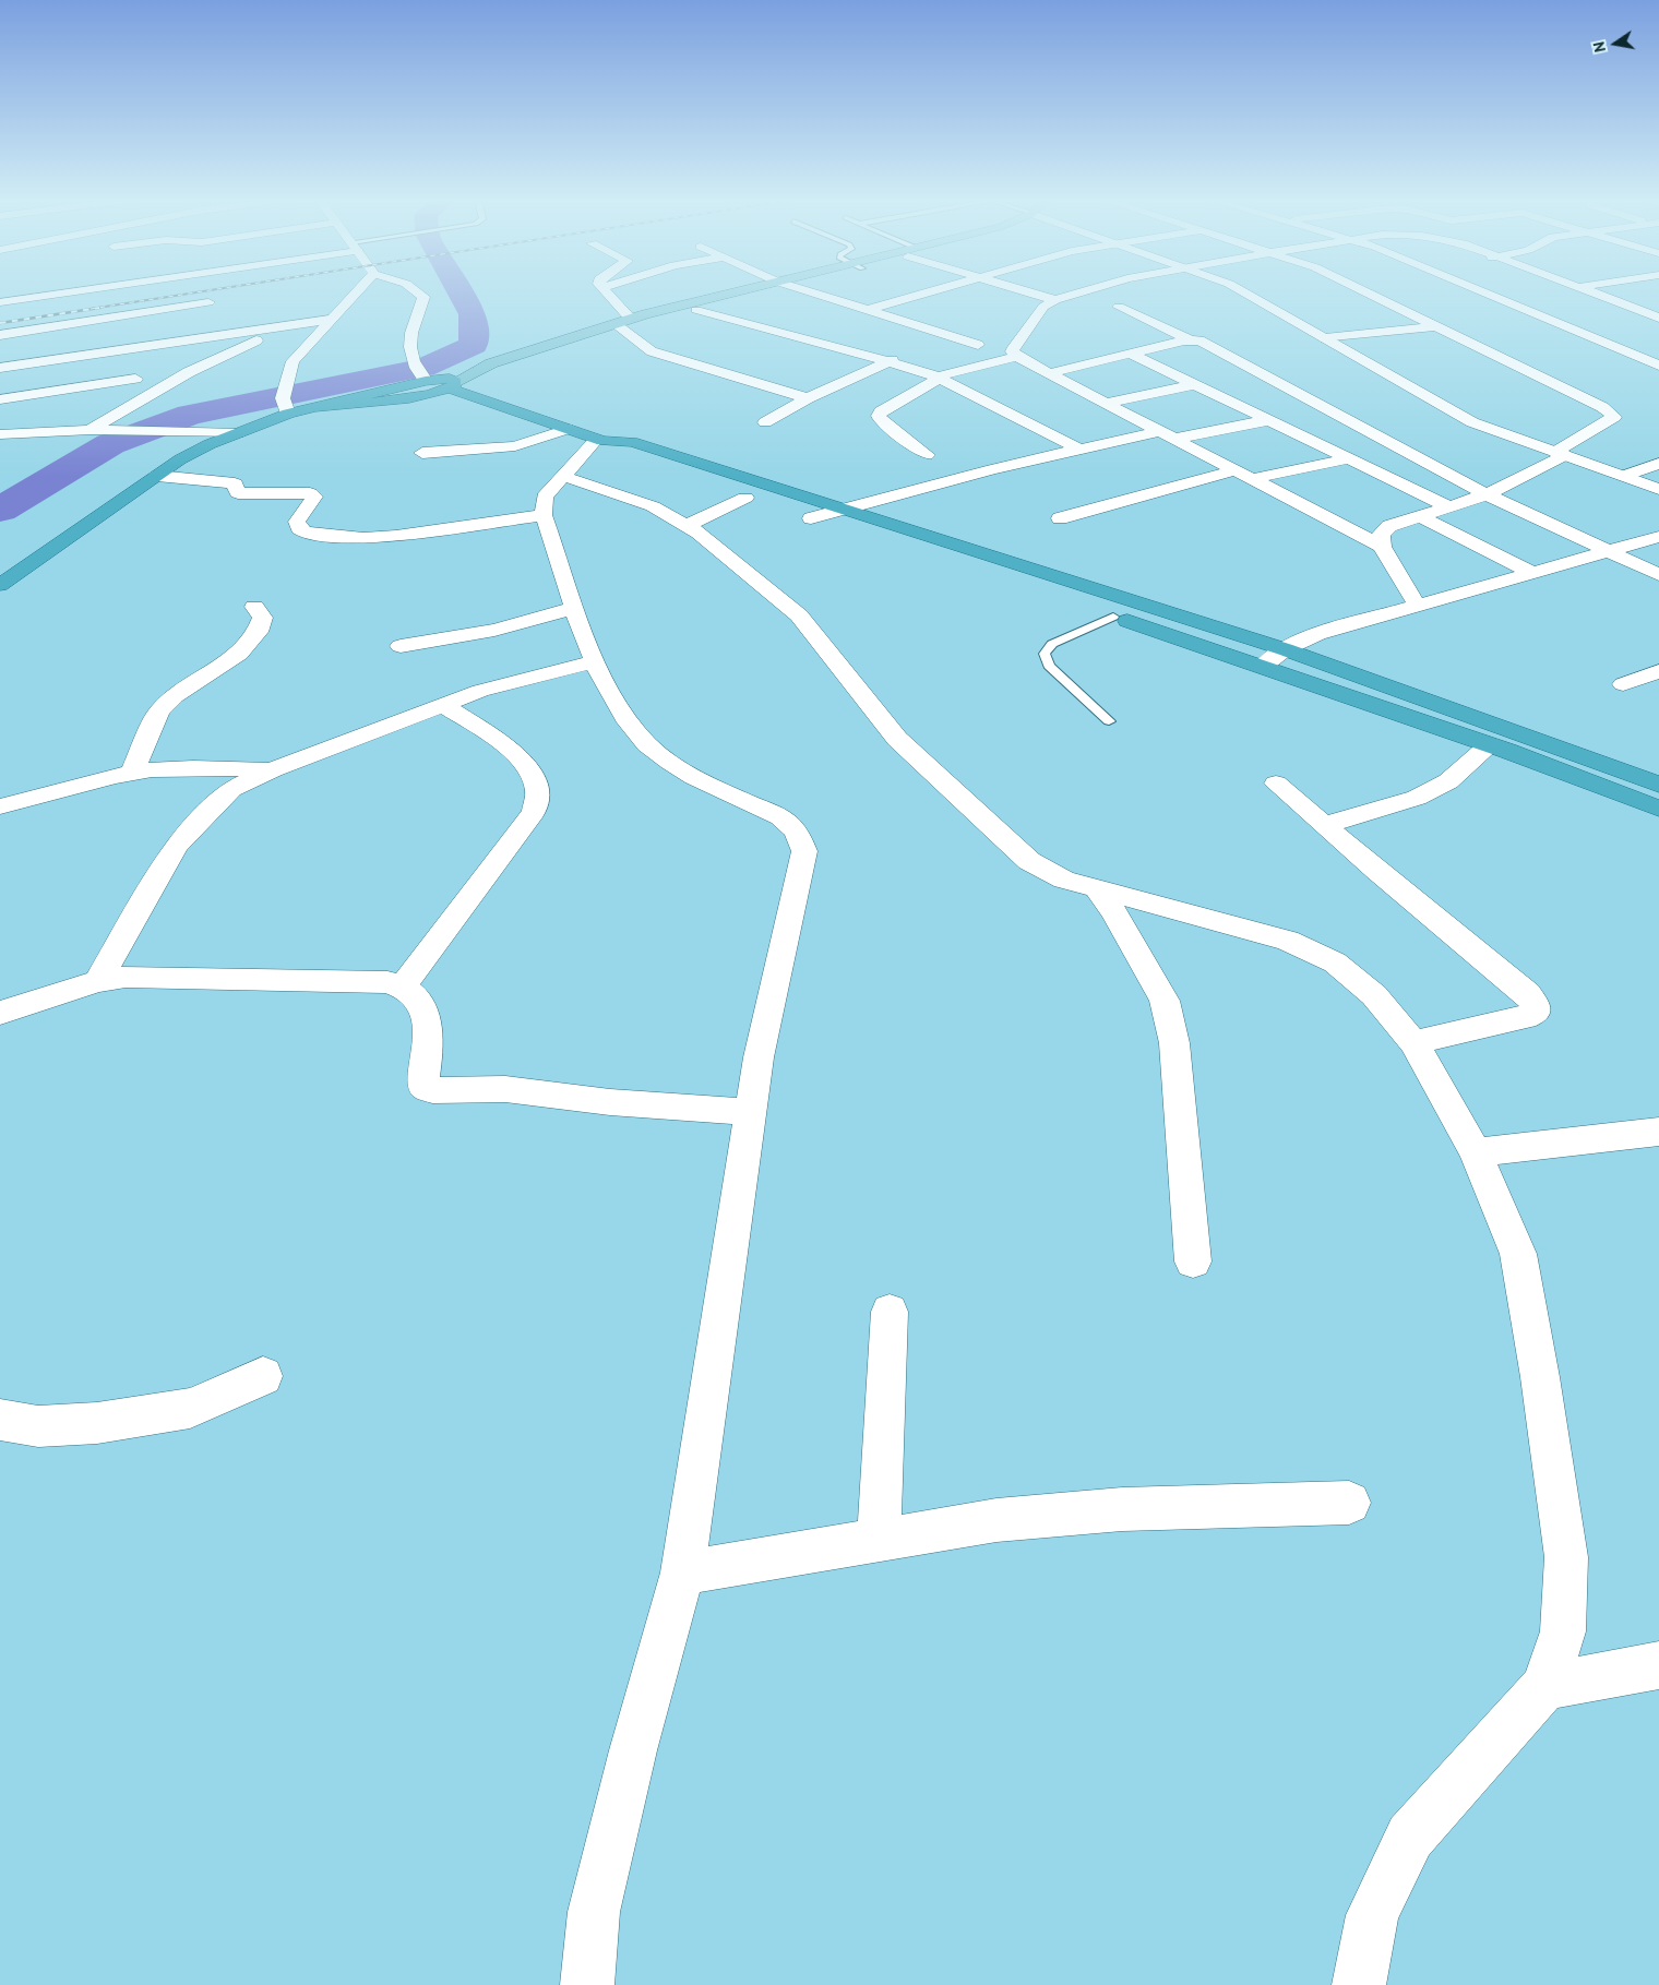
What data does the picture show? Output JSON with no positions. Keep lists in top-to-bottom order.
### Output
{
  "north": "left"
}
